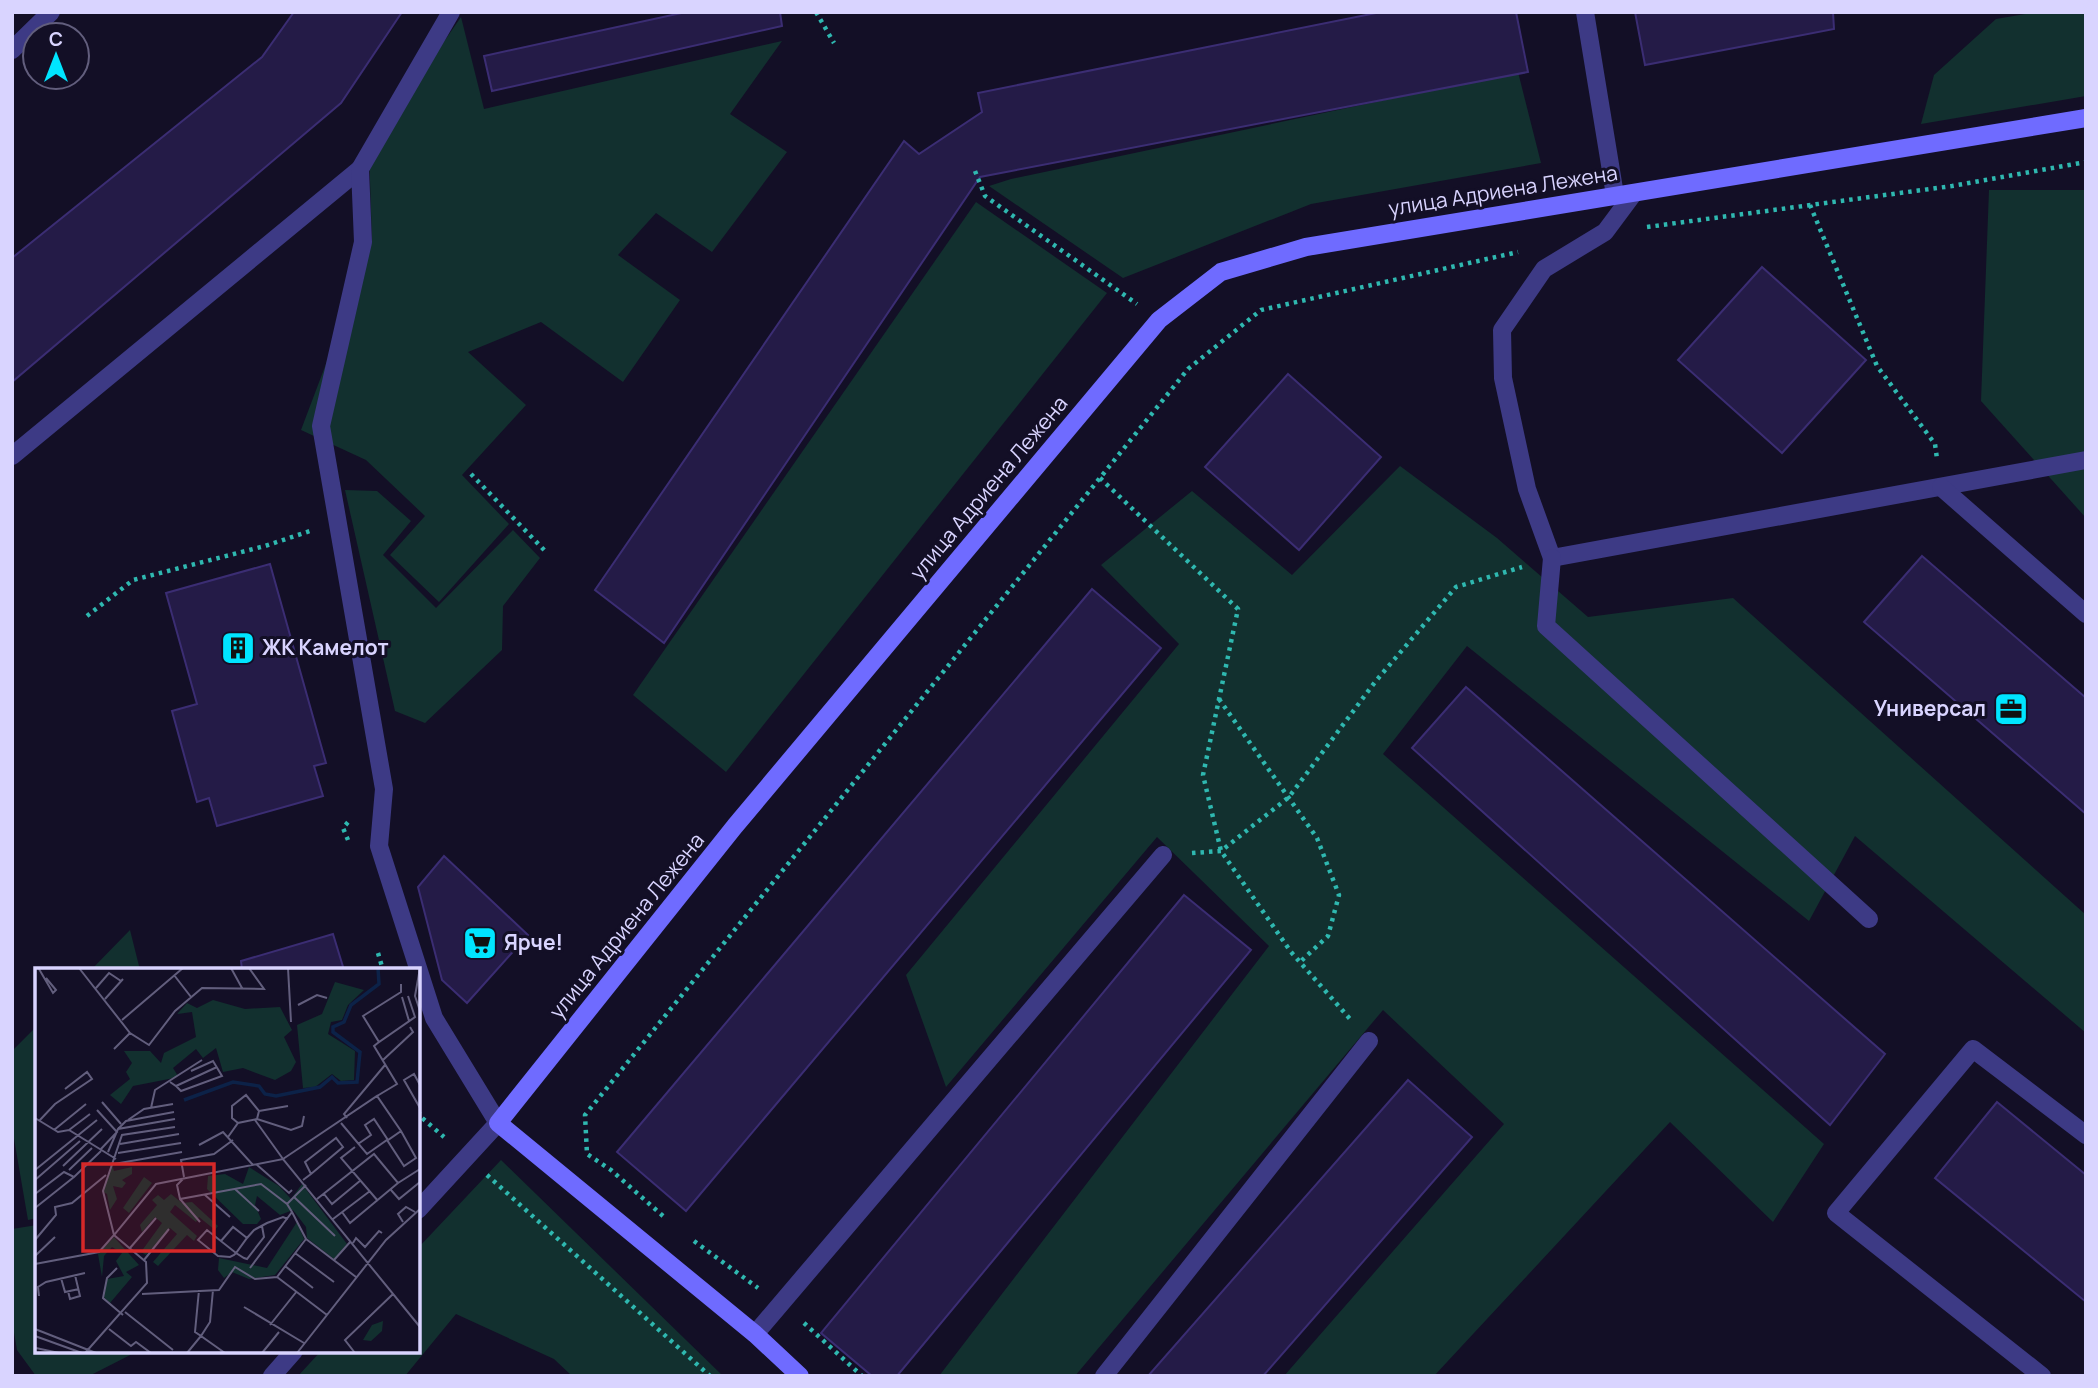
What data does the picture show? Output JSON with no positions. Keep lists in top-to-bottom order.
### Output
{
  "streets": {
    "street": ["улица Адриена Лежена"]
  },
  "places": {
    "building": ["ЖК Камелот"],
    "office": ["Универсал"],
    "supermarket": ["Ярче!"]
  },
  "north": "top"
}
